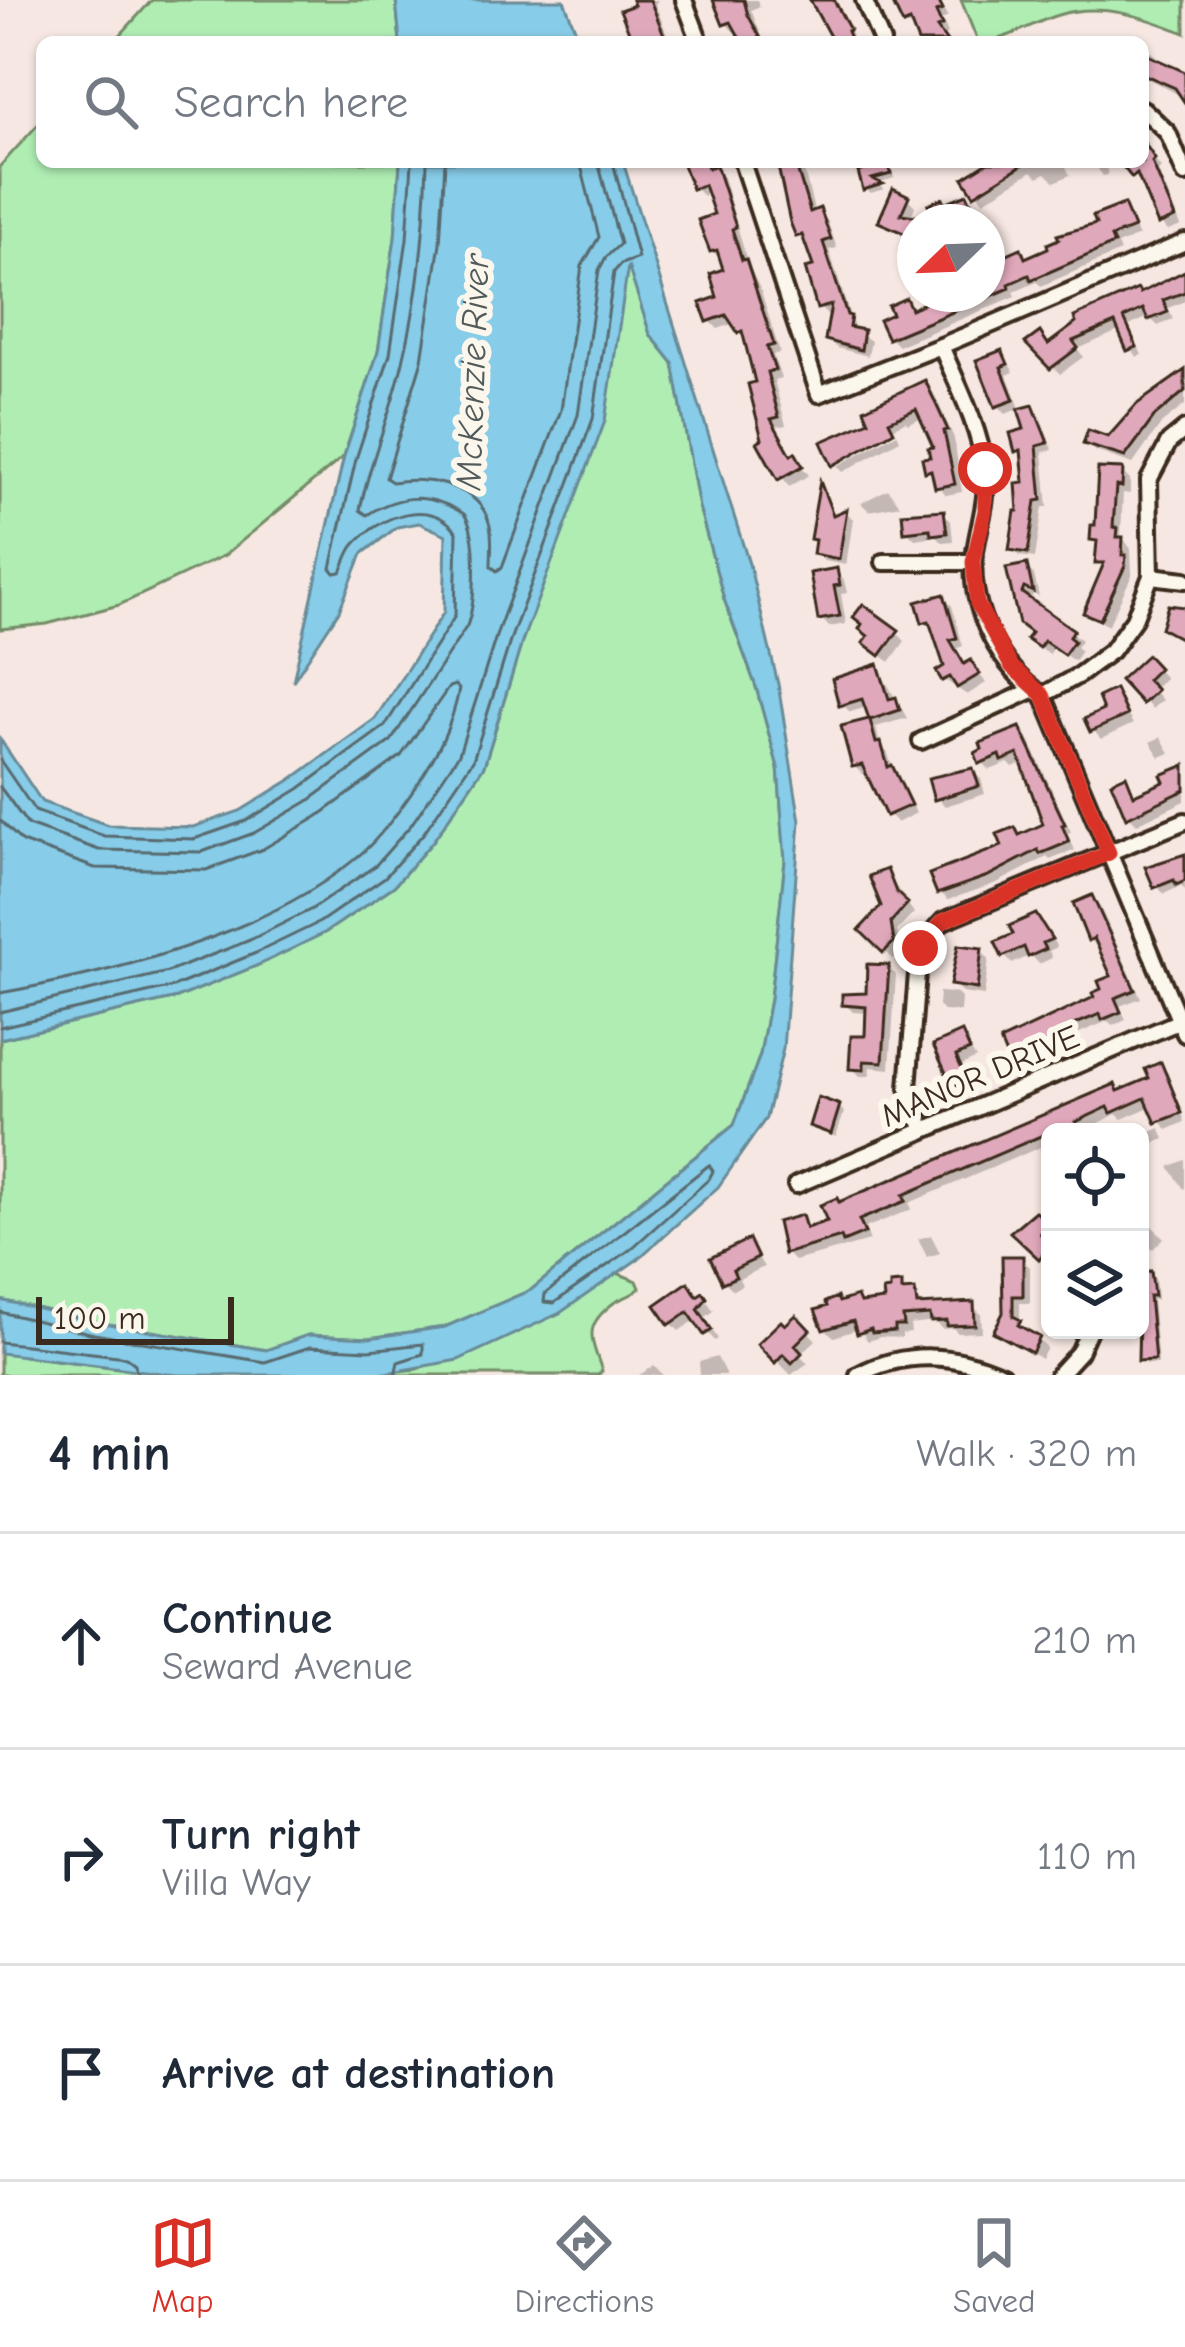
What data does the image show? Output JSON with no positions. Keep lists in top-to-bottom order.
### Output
{
  "streets": {
    "street": ["MANOR DRIVE"]
  },
  "water": ["McKenzie River"],
  "scale_bar": "100 m",
  "north": "bottom left",
  "page": {
    "search": "Search here",
    "scale": "100 m",
    "heading": ["4 min", "Walk · 320 m"],
    "list": [
      ["Continue", "Seward Avenue", "210 m"],
      ["Turn right", "Villa Way", "110 m"],
      "Arrive at destination"
    ],
    "nav": ["Map", "Directions", "Saved"]
  }
}
